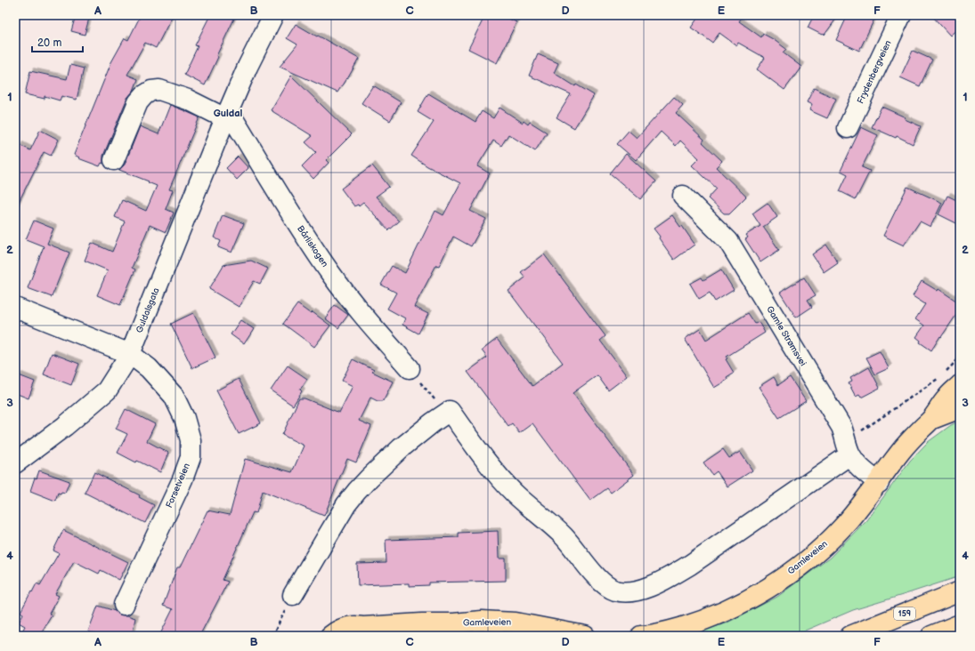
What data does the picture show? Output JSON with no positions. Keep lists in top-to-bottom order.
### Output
{
  "streets": {
    "main road": ["Gamleveien", "159"],
    "street": [
      "Frydenbergveien",
      "Bårliskogen",
      "Guldalsgata",
      "Gamle Strømsvei",
      "Forsetveien"
    ]
  },
  "crossings": [
    ["Bårliskogen", "Guldalsgata"],
    ["Guldalsgata", "Forsetveien"],
    ["Gamle Strømsvei", "Gamleveien"]
  ],
  "districts": ["Guldal"],
  "scale_bar": "20 m",
  "grid": {
    "columns": [
      "A",
      "B",
      "C",
      "D",
      "E",
      "F"
    ],
    "rows": [
      "1",
      "2",
      "3",
      "4"
    ]
  }
}
